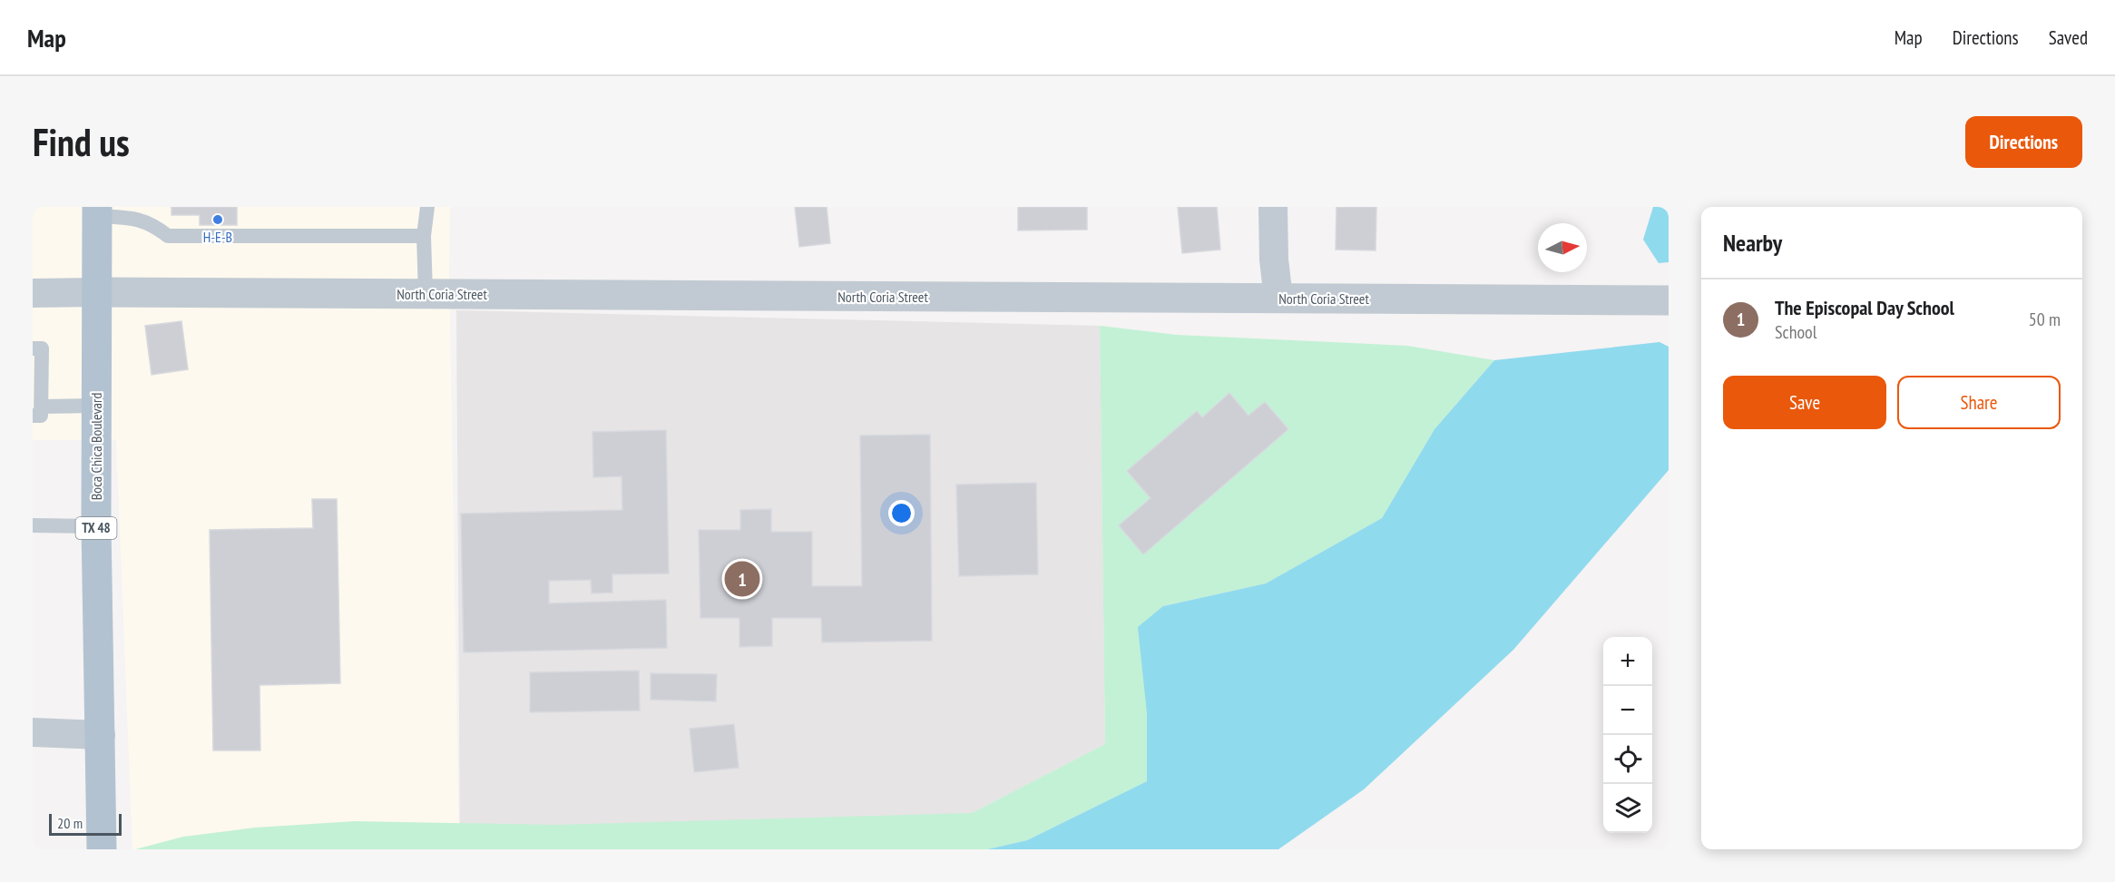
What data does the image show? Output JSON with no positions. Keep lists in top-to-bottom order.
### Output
{
  "streets": {
    "main road": ["Boca Chica Boulevard", "TX 48"],
    "street": ["North Coria Street"]
  },
  "crossings": [
    ["North Coria Street", "Boca Chica Boulevard"]
  ],
  "places": ["H-E-B"],
  "scale_bar": "20 m",
  "north": "right",
  "page": {
    "header": "Map",
    "nav": ["Map", "Directions", "Saved"],
    "buttons": [
      "Directions",
      ["Save", "Share"]
    ],
    "title": "Find us",
    "heading": "Nearby",
    "list": [
      {
        "mark": "1",
        "name": "The Episcopal Day School",
        "note": "School",
        "value": "50 m"
      }
    ],
    "pins": "1",
    "map_buttons": ["+", "−"],
    "scale": "20 m"
  }
}
